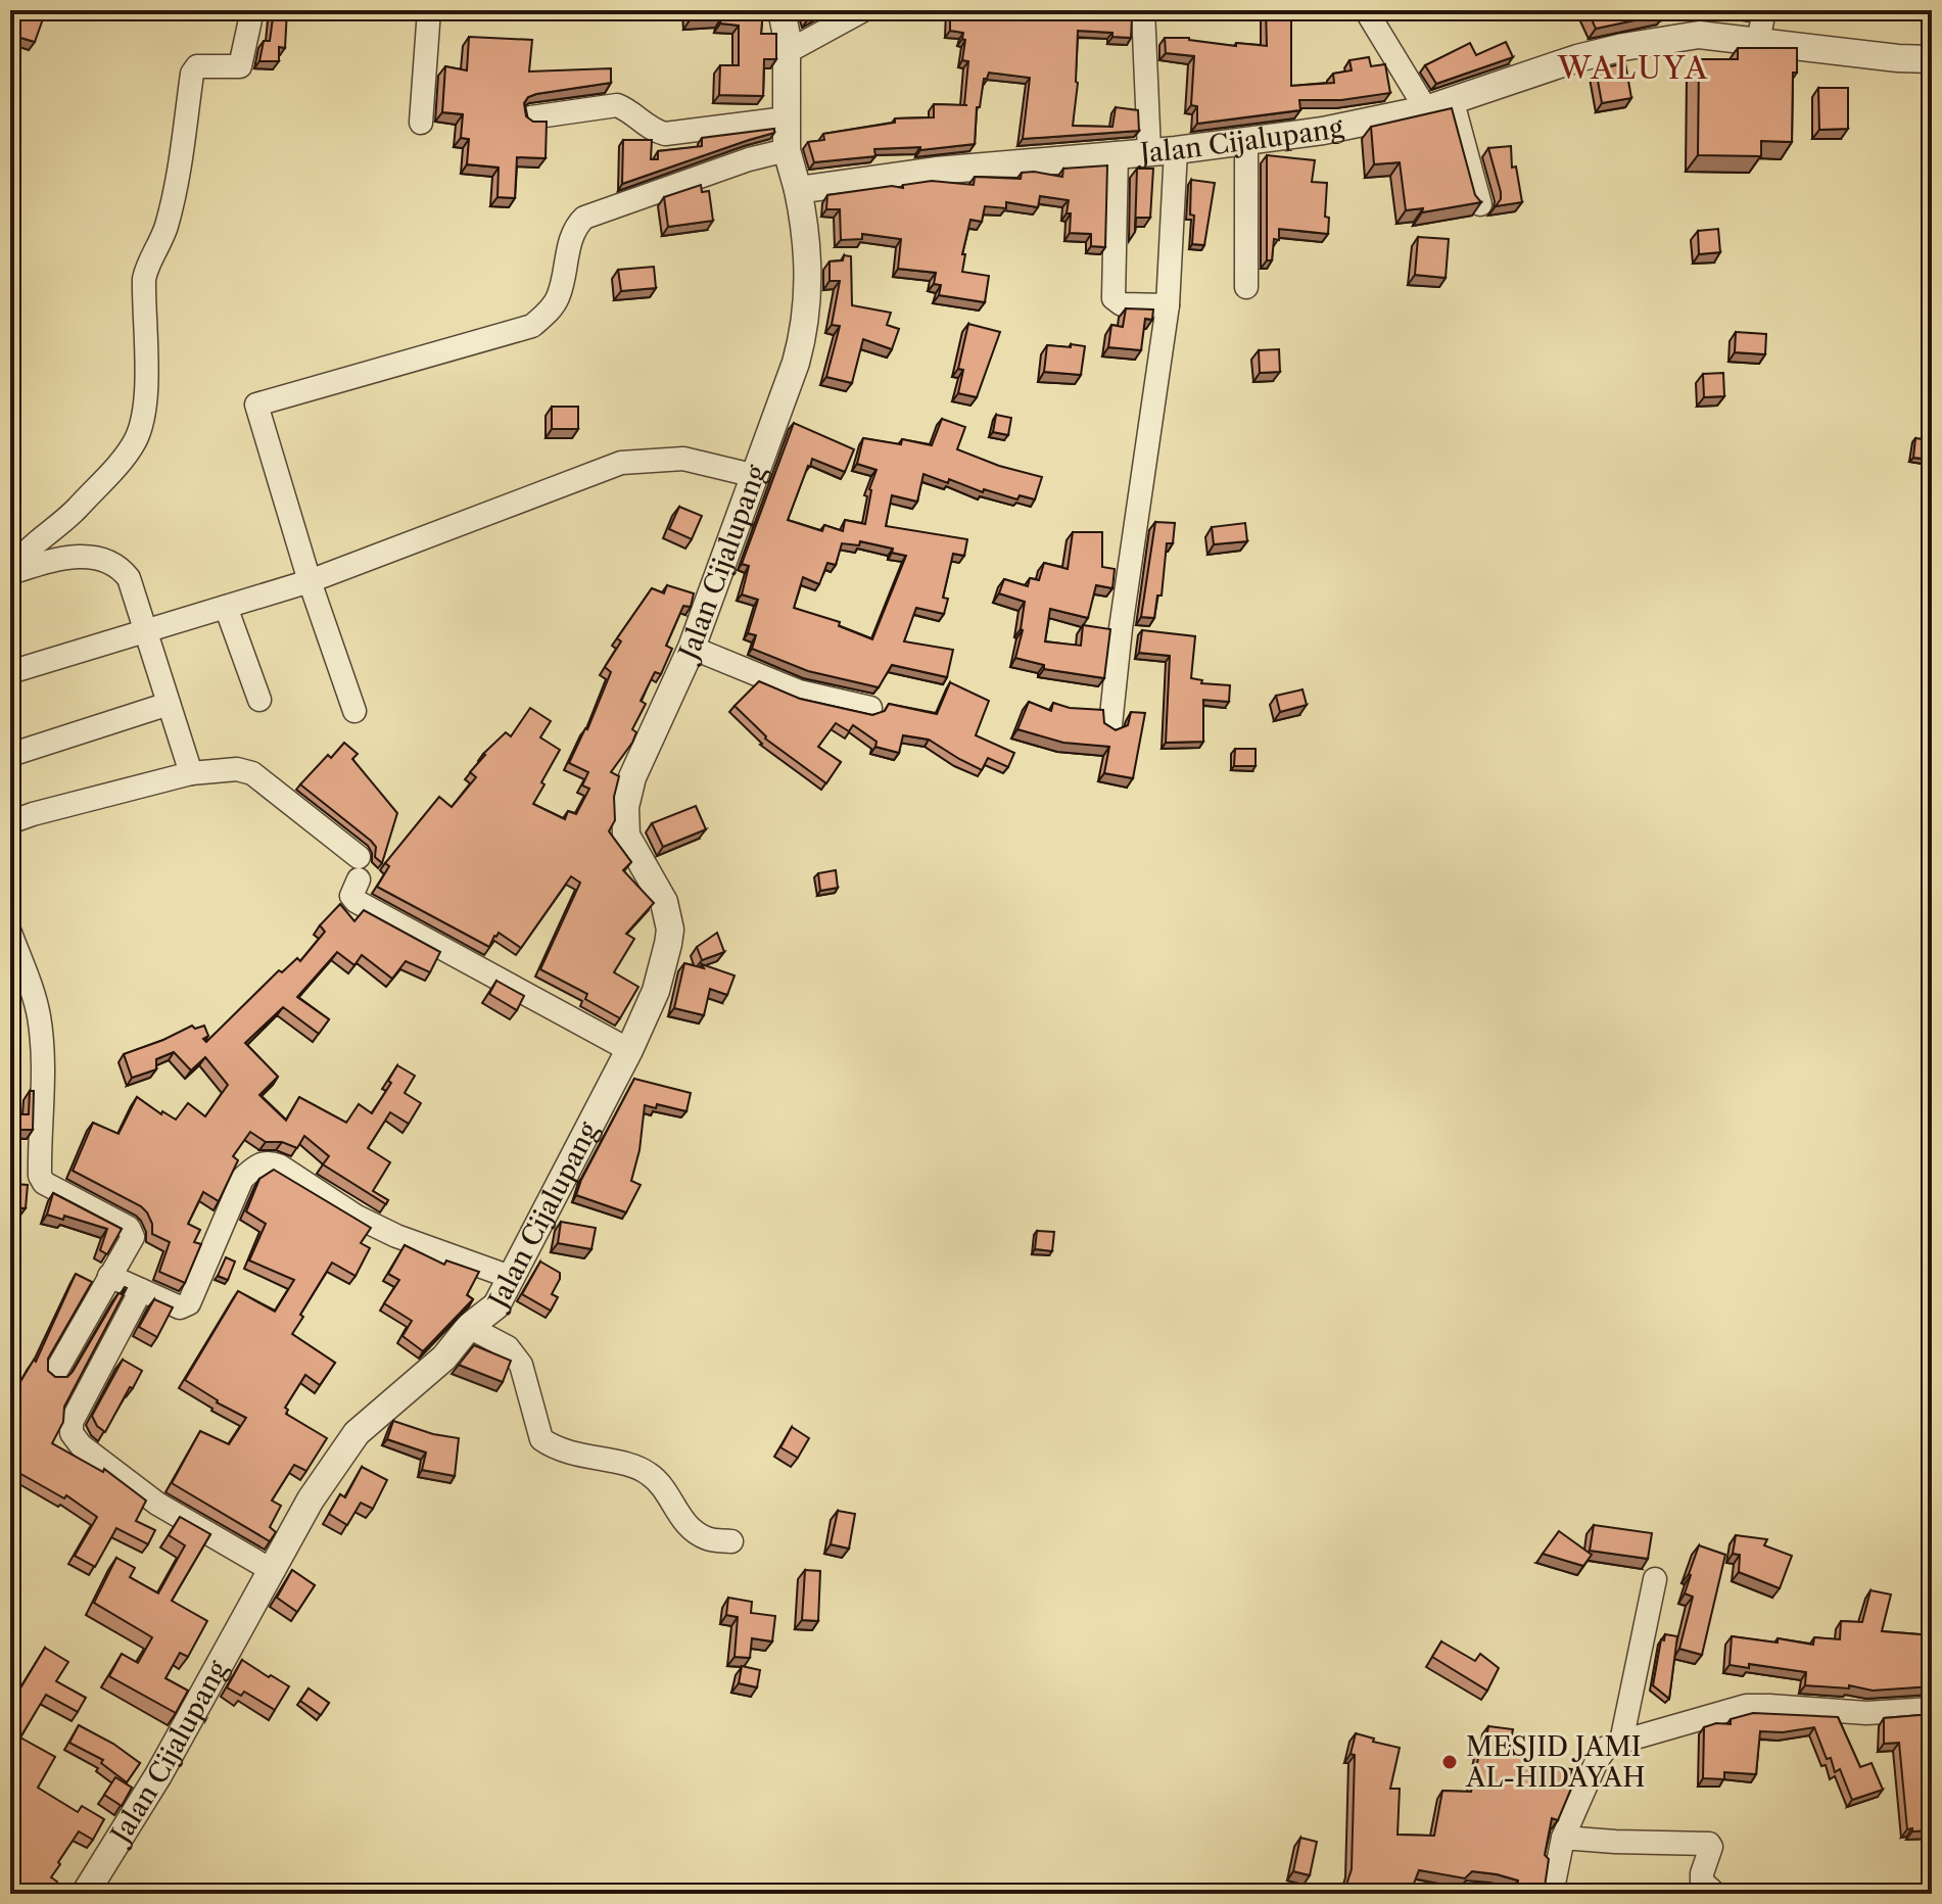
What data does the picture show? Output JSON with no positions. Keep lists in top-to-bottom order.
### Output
{
  "streets": {
    "street": ["Jalan Cijalupang"]
  },
  "districts": ["WALUYA"],
  "places": ["MESJID JAMI AL-HIDAYAH"]
}
